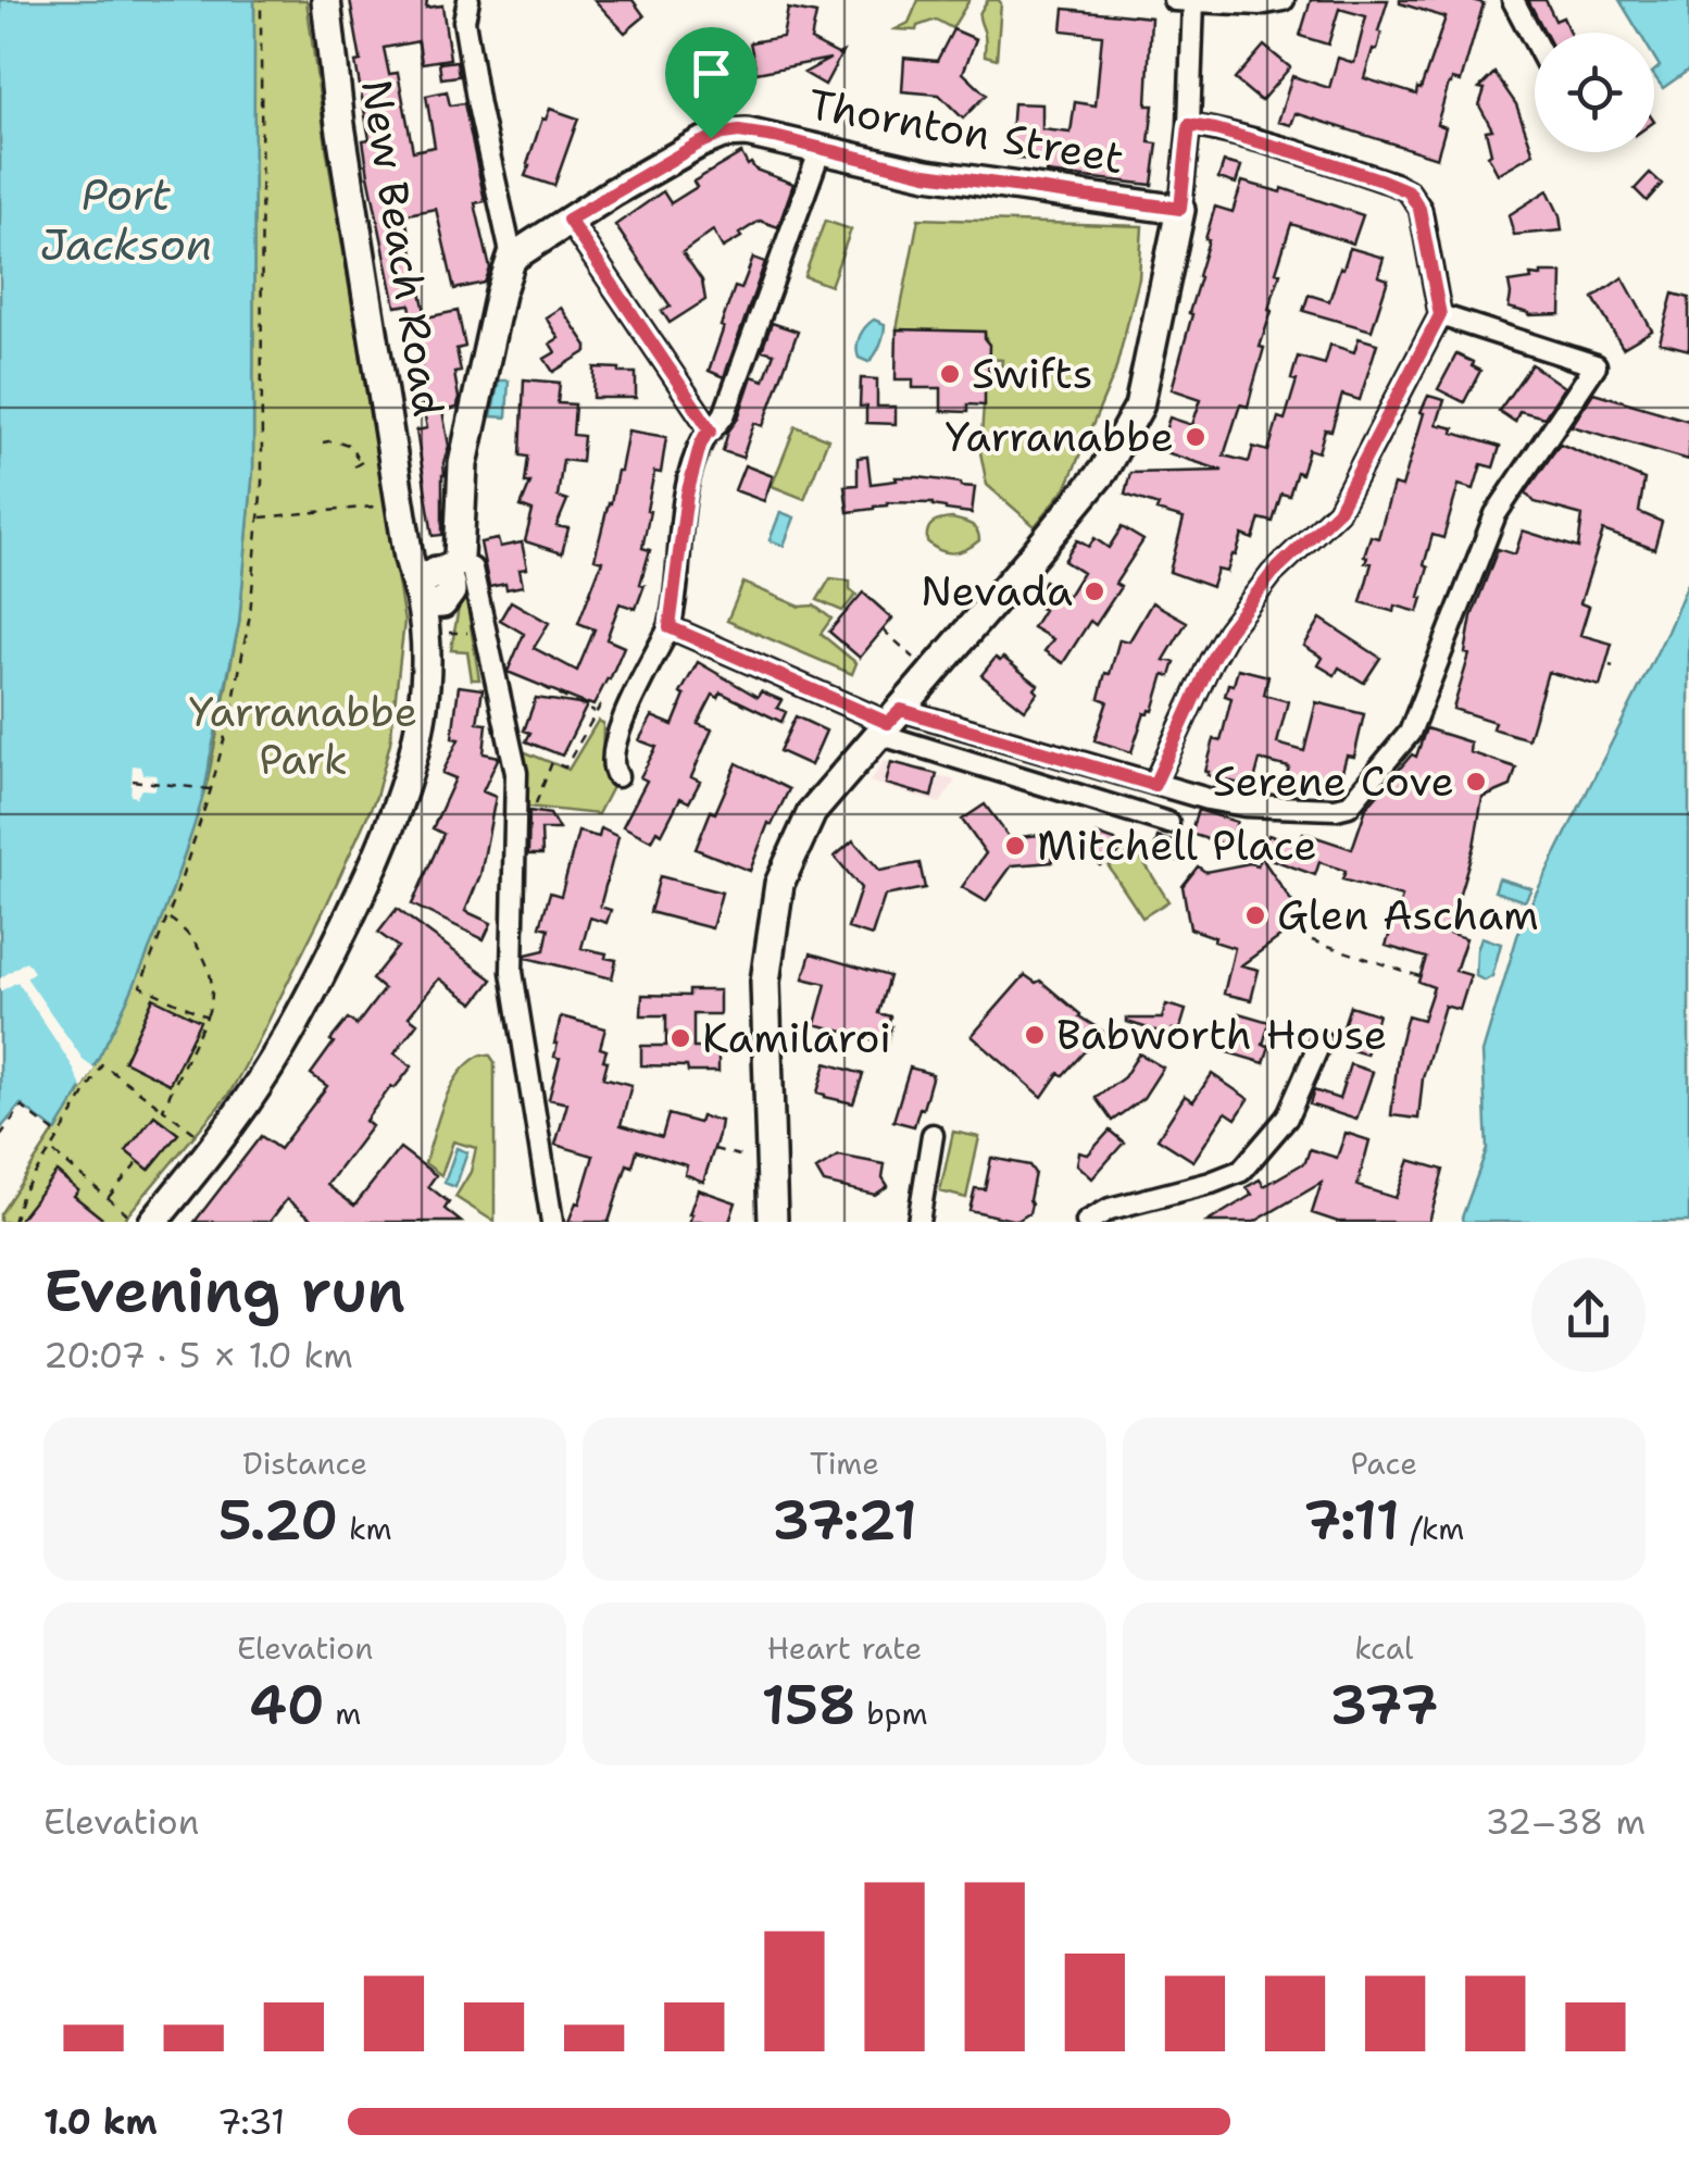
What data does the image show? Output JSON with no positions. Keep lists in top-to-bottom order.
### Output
{
  "streets": {
    "street": ["Thornton Street", "New Beach Road"]
  },
  "water": ["Port Jackson"],
  "parks": ["Yarranabbe Park"],
  "places": [
    "Swifts",
    "Yarranabbe",
    "Nevada",
    "Serene Cove",
    "Mitchell Place",
    "Glen Ascham",
    "Babworth House",
    "Kamilaroi"
  ],
  "page": {
    "heading": ["Evening run", "20:07 · 5 × 1.0 km"],
    "stats": [
      ["Distance", "5.20 km"],
      ["Time", "37:21"],
      ["Pace", "7:11 /km"],
      ["Elevation", "40 m"],
      ["Heart rate", "158 bpm"],
      ["kcal", "377"]
    ],
    "chart": ["Elevation", "32–38 m"],
    "list": [
      {
        "name": "1.0 km",
        "note": "7:31"
      }
    ]
  }
}
